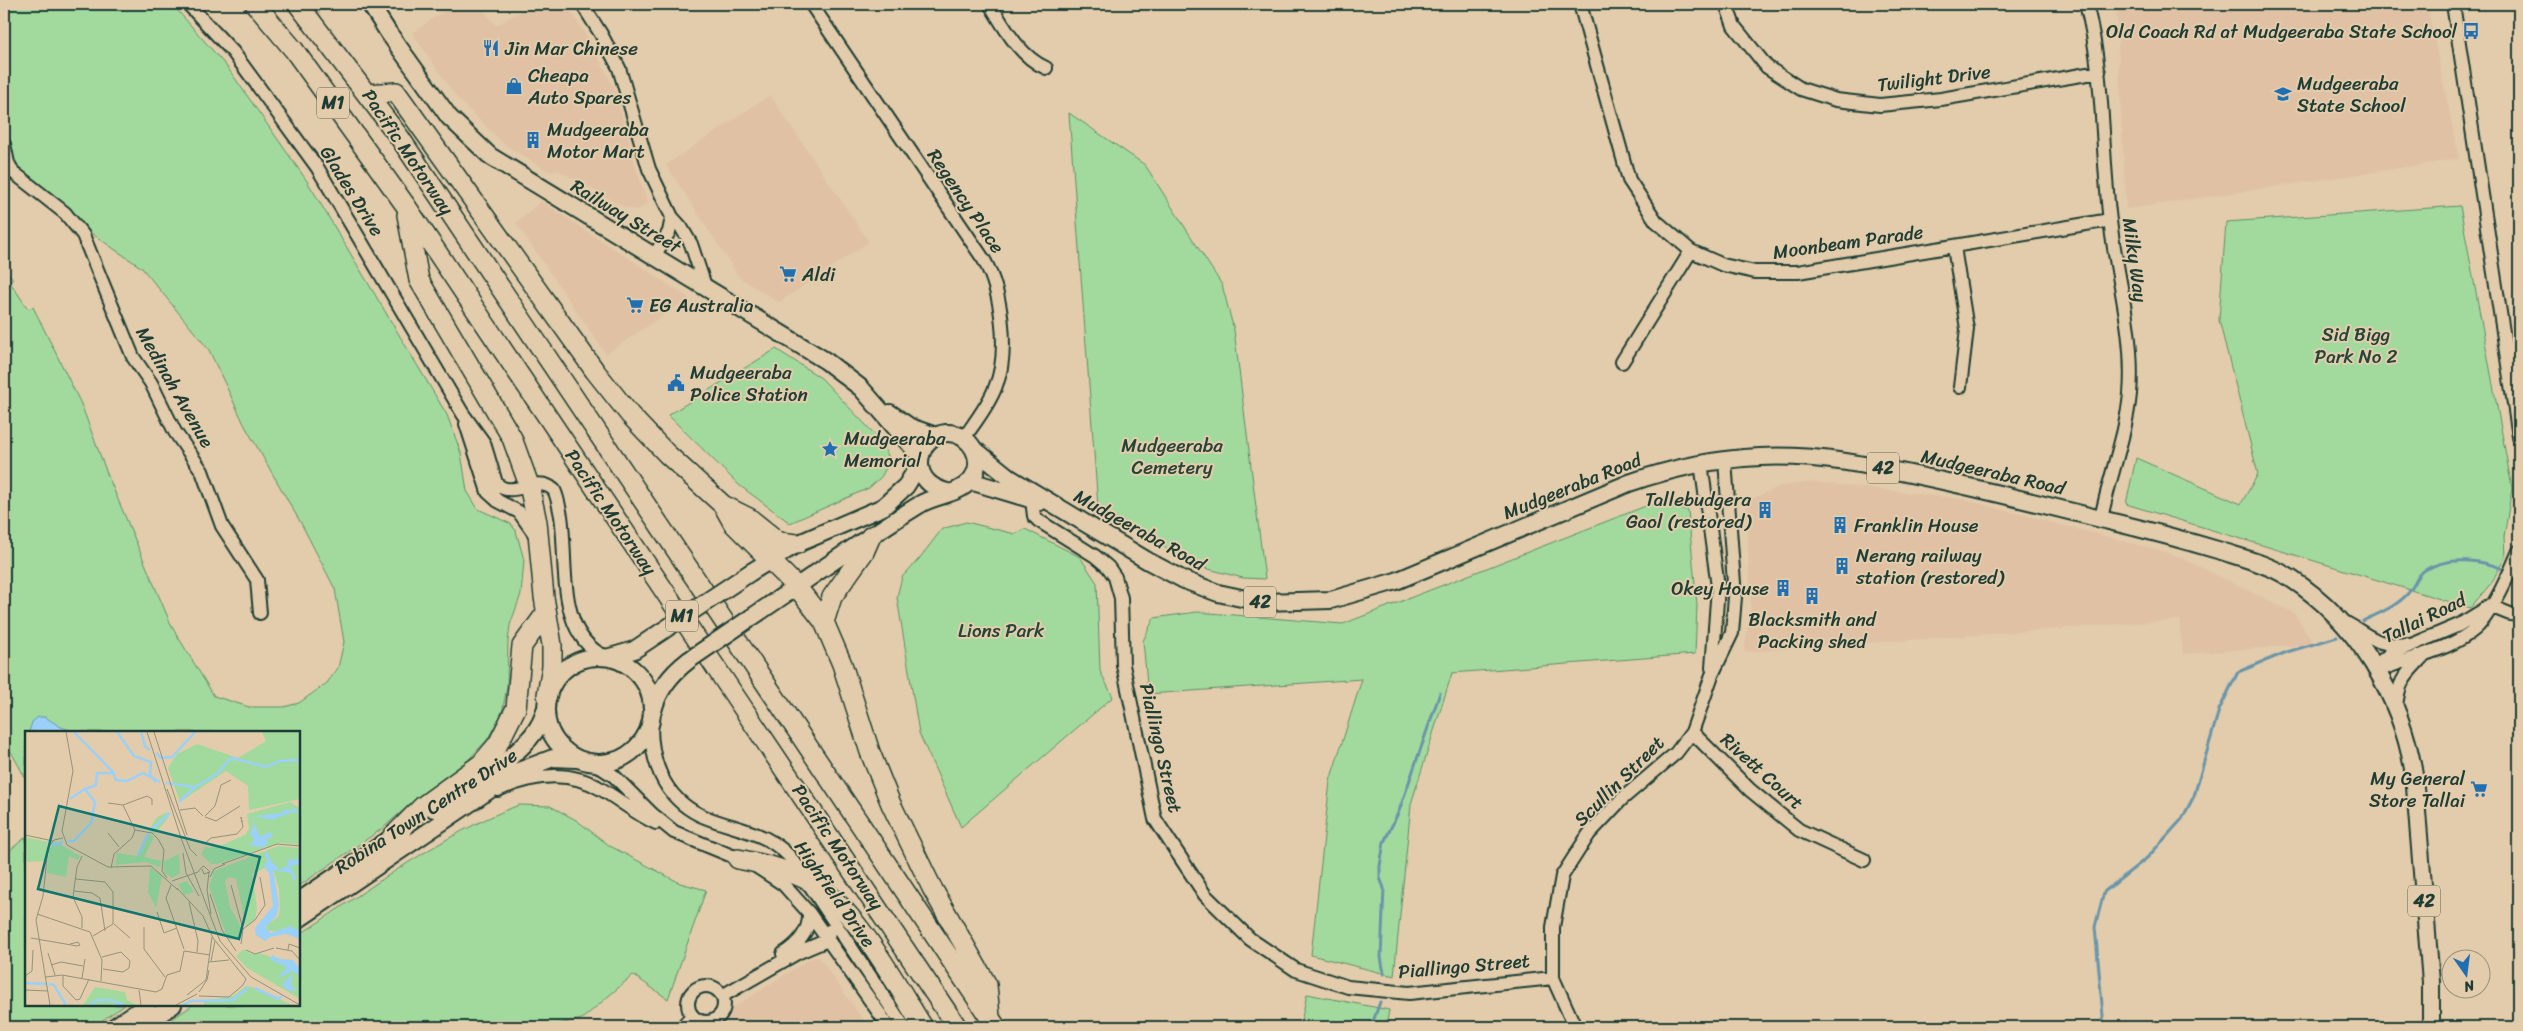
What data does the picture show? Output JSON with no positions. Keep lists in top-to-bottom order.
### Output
{
  "streets": {
    "highway": ["M1", "Pacific Motorway"],
    "main road": [
      "Railway Street",
      "42",
      "Mudgeeraba Road",
      "Robina Town Centre Drive"
    ],
    "street": [
      "Twilight Drive",
      "Glades Drive",
      "Regency Place",
      "Moonbeam Parade",
      "Milky Way",
      "Medinah Avenue",
      "Tallai Road",
      "Piallingo Street",
      "Rivett Court",
      "Scullin Street",
      "Highfield Drive"
    ]
  },
  "crossings": [
    ["Twilight Drive", "Milky Way"],
    ["M1", "Pacific Motorway"],
    ["M1", "Glades Drive"],
    ["M1", "Robina Town Centre Drive"],
    ["M1", "Highfield Drive"],
    ["Regency Place", "Railway Street"],
    ["Regency Place", "Mudgeeraba Road"],
    ["Railway Street", "Mudgeeraba Road"],
    ["Moonbeam Parade", "Milky Way"],
    ["Milky Way", "Mudgeeraba Road"],
    ["Mudgeeraba Road", "Tallai Road"],
    ["Mudgeeraba Road", "Piallingo Street"],
    ["Mudgeeraba Road", "Scullin Street"],
    ["Piallingo Street", "Scullin Street"],
    ["Rivett Court", "Scullin Street"],
    ["Robina Town Centre Drive", "Highfield Drive"]
  ],
  "parks": ["Sid Bigg Park No 2", "Mudgeeraba Cemetery", "Lions Park"],
  "places": {
    "bus stop": ["Old Coach Rd at Mudgeeraba State School"],
    "restaurant": ["Jin Mar Chinese"],
    "shop": ["Cheapa Auto Spares"],
    "school or university": ["Mudgeeraba State School"],
    "building": [
      "Mudgeeraba Motor Mart",
      "Tallebudgera Gaol (restored)",
      "Franklin House",
      "Nerang railway station (restored)",
      "Okey House",
      "Blacksmith and Packing shed"
    ],
    "supermarket": ["Aldi", "EG Australia", "My General Store Tallai"],
    "public building": ["Mudgeeraba Police Station"],
    "place": ["Mudgeeraba Memorial"]
  },
  "north": "bottom"
}
